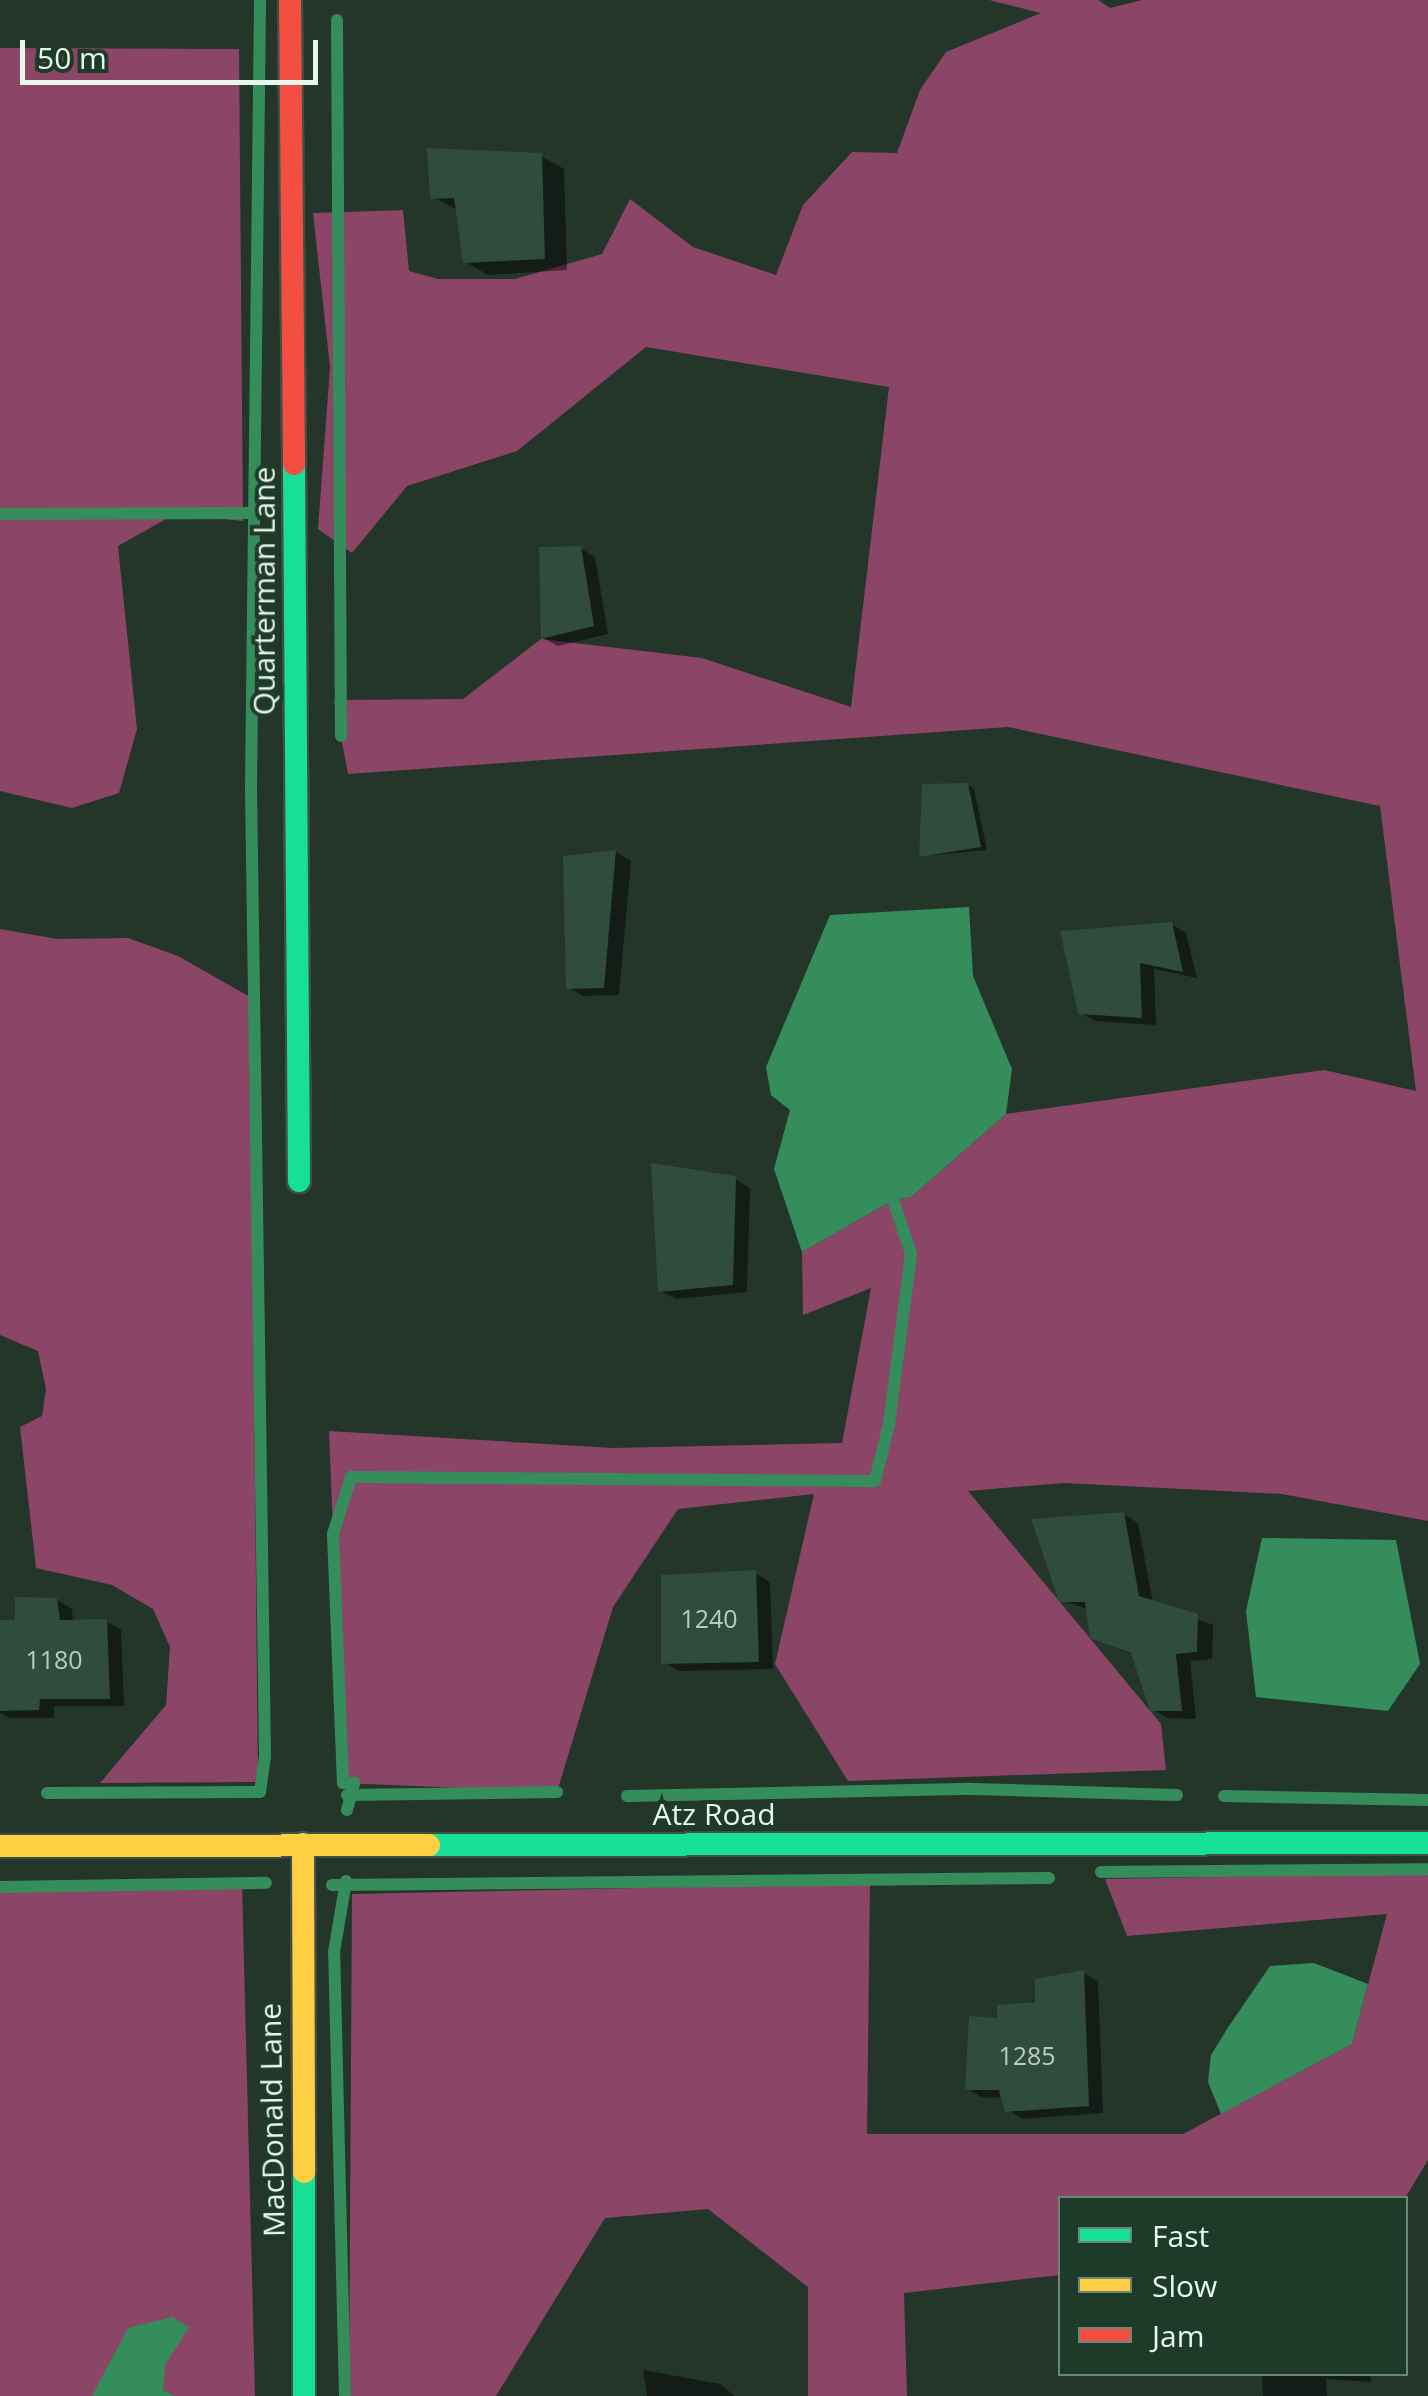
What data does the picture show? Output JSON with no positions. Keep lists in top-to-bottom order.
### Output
{
  "streets": {
    "street": ["Quarterman Lane", "Atz Road", "MacDonald Lane"]
  },
  "crossings": [
    ["Atz Road", "MacDonald Lane"]
  ],
  "house_numbers": ["1240", "1180", "1285"],
  "legend": ["Fast", "Slow", "Jam"],
  "scale_bar": "50 m"
}
